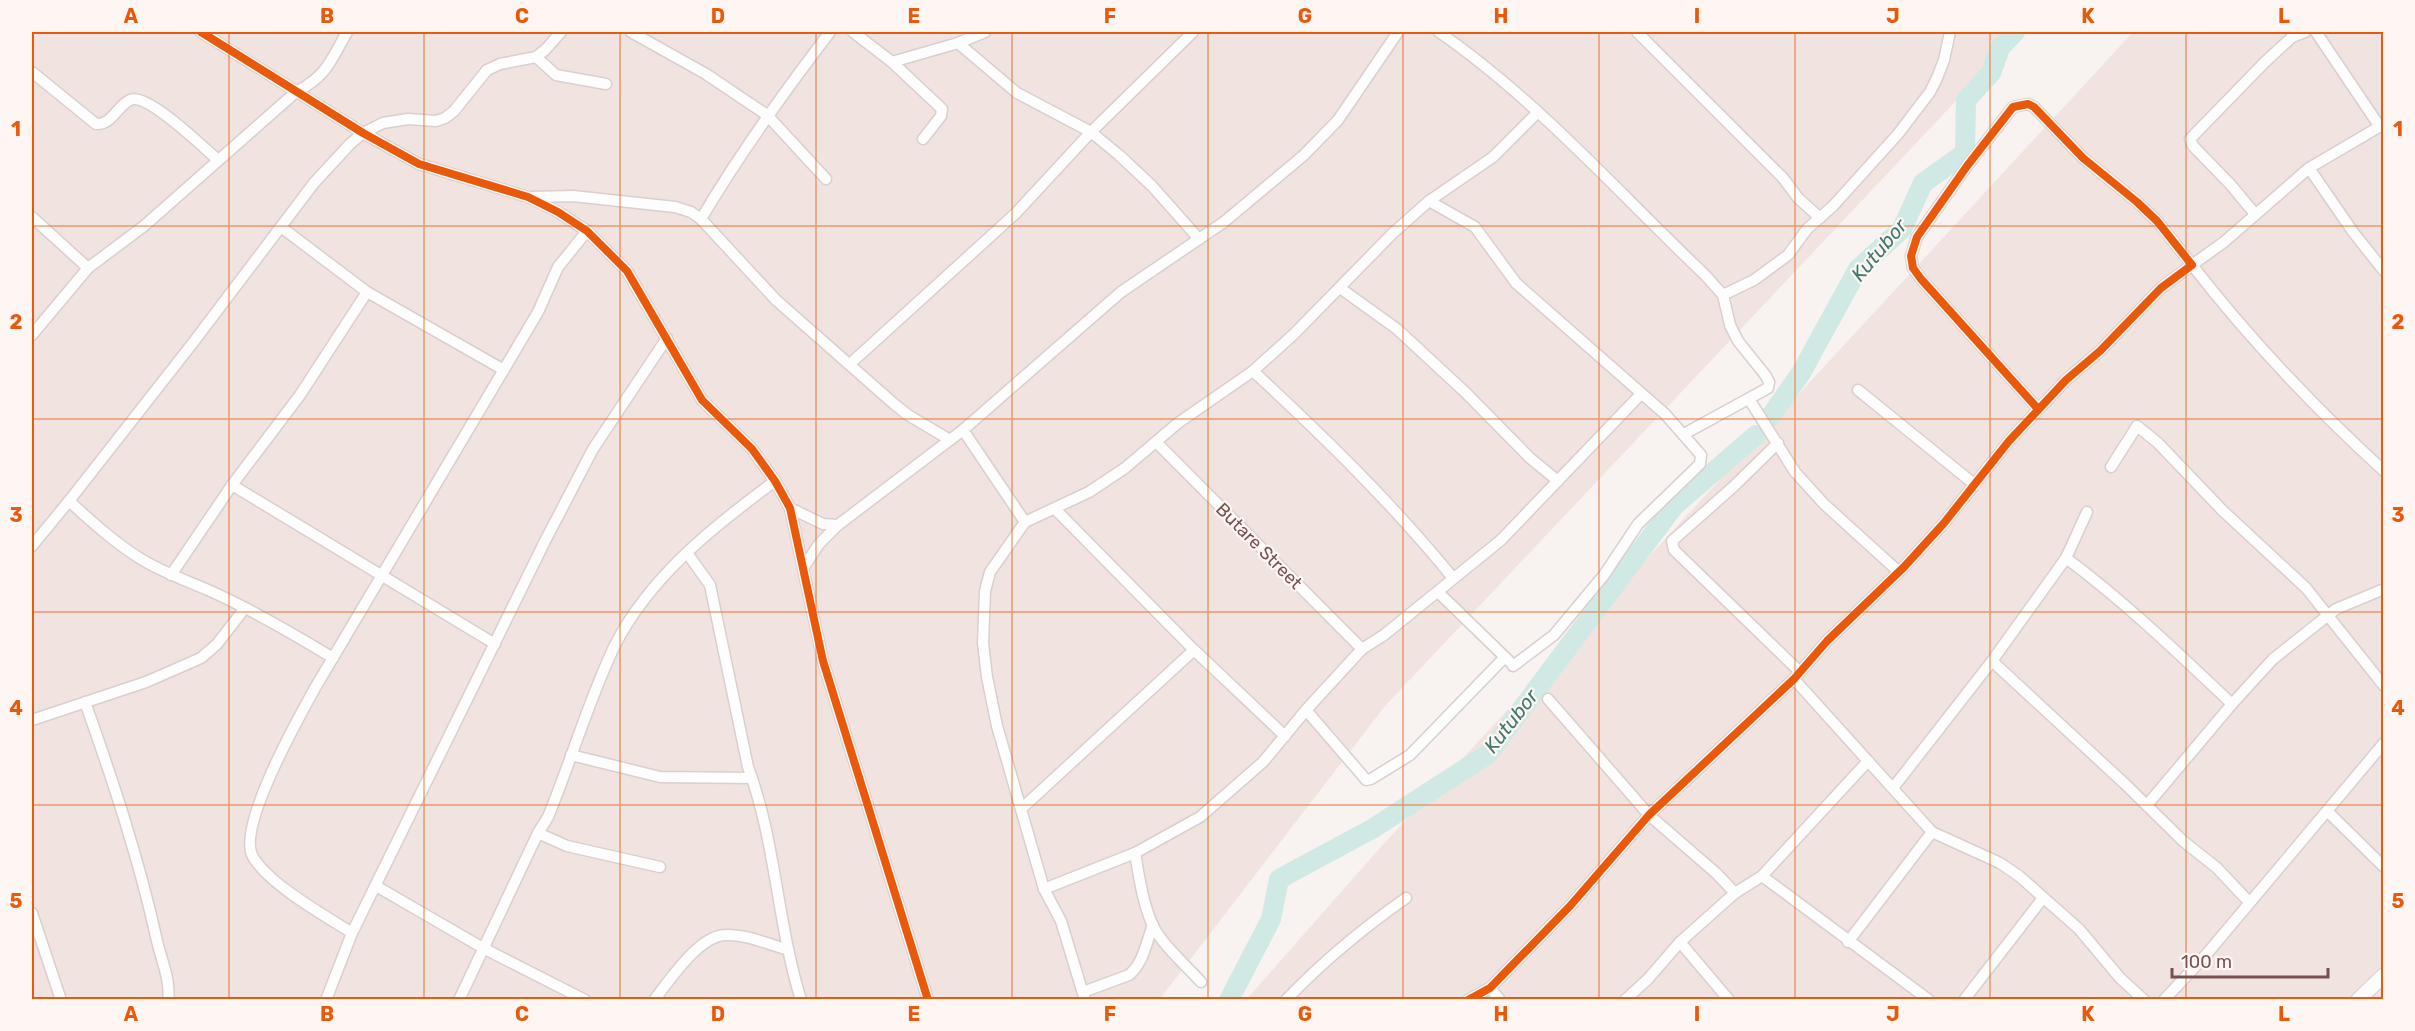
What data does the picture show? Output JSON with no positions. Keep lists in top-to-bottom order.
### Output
{
  "streets": {
    "street": ["Butare Street"]
  },
  "water": ["Kutubor"],
  "scale_bar": "100 m",
  "grid": {
    "columns": [
      "A",
      "B",
      "C",
      "D",
      "E",
      "F",
      "G",
      "H",
      "I",
      "J",
      "K",
      "L"
    ],
    "rows": [
      "1",
      "2",
      "3",
      "4",
      "5"
    ]
  }
}
